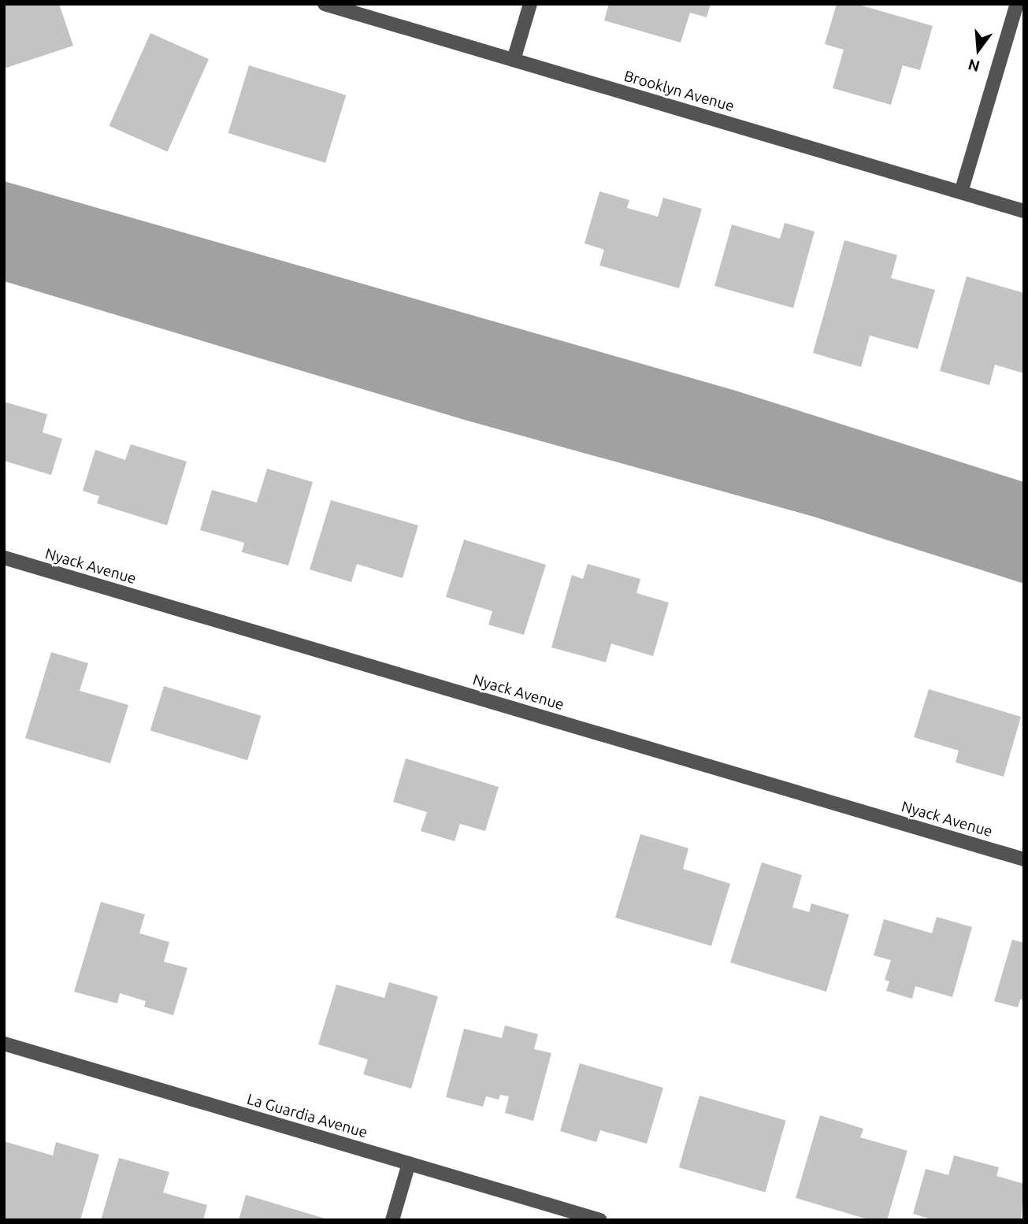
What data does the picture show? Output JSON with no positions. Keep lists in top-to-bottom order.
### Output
{
  "streets": {
    "street": ["Brooklyn Avenue", "Nyack Avenue", "La Guardia Avenue"]
  },
  "north": "bottom"
}
